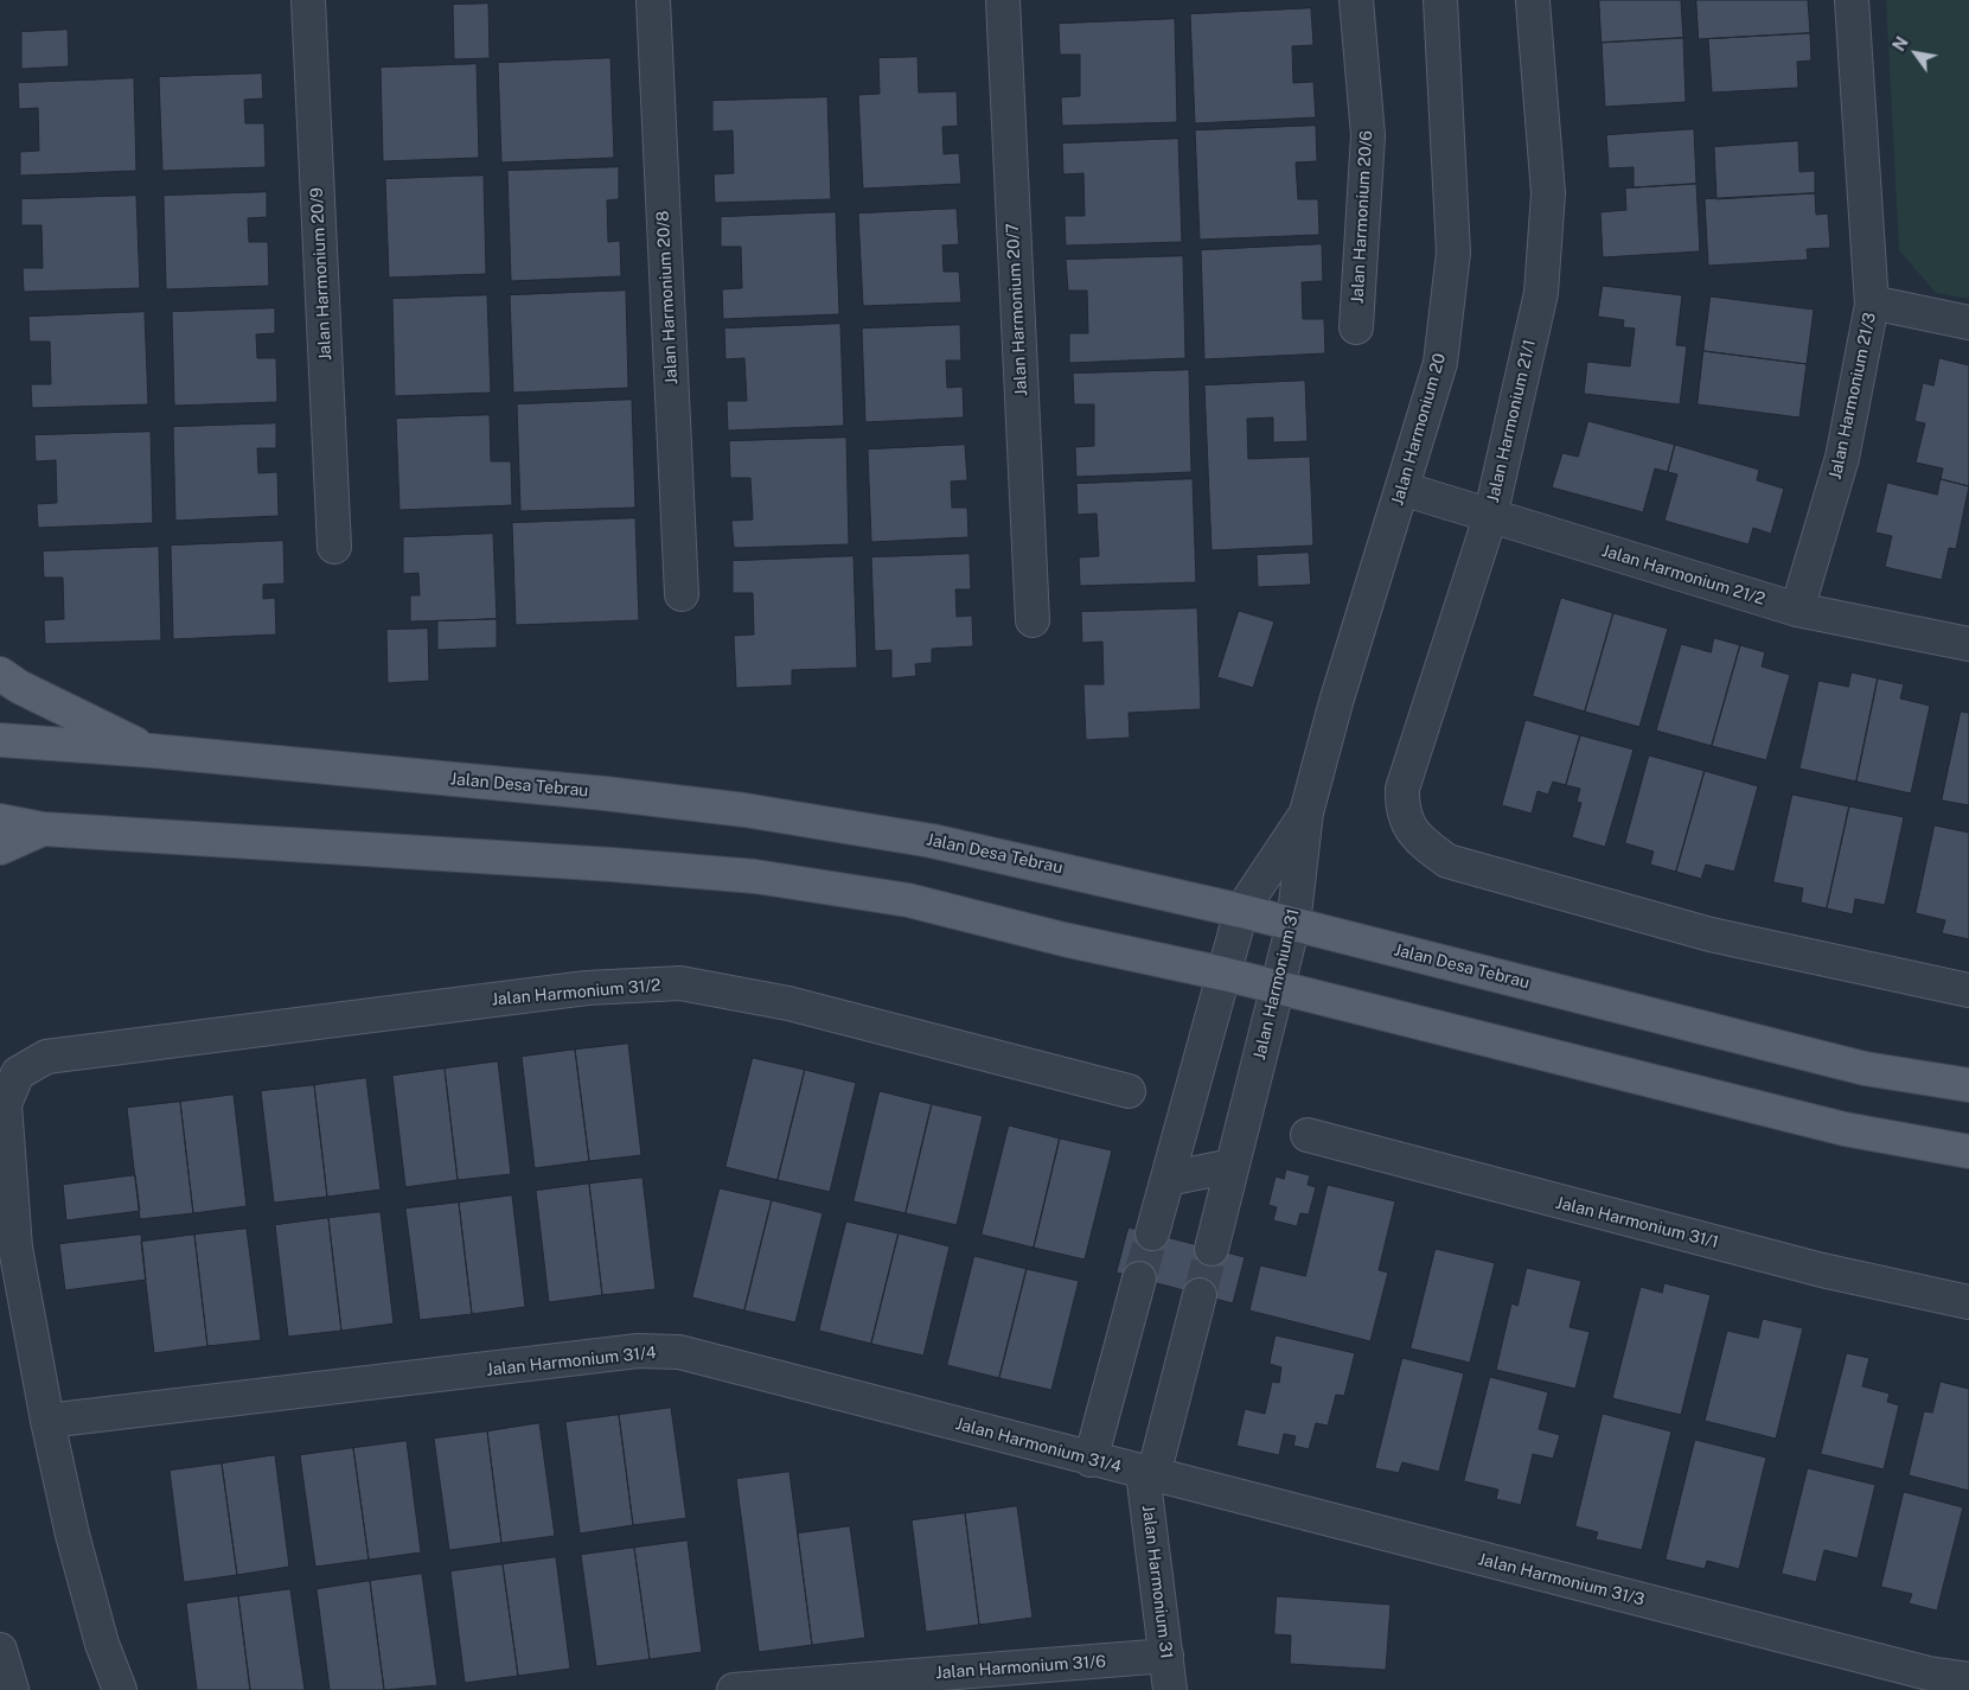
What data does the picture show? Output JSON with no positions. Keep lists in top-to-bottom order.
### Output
{
  "streets": {
    "main road": ["Jalan Desa Tebrau"],
    "street": [
      "Jalan Harmonium 20/6",
      "Jalan Harmonium 20/9",
      "Jalan Harmonium 20/8",
      "Jalan Harmonium 20/7",
      "Jalan Harmonium 21/3",
      "Jalan Harmonium 21/1",
      "Jalan Harmonium 20",
      "Jalan Harmonium 21/2",
      "Jalan Harmonium 31",
      "Jalan Harmonium 31/2",
      "Jalan Harmonium 31/1",
      "Jalan Harmonium 31/4",
      "Jalan Harmonium 31/3",
      "Jalan Harmonium 31/6"
    ]
  },
  "crossings": [
    ["Jalan Harmonium 21/3", "Jalan Harmonium 21/2"],
    ["Jalan Harmonium 21/1", "Jalan Harmonium 21/2"],
    ["Jalan Harmonium 20", "Jalan Harmonium 21/2"],
    ["Jalan Harmonium 20", "Jalan Harmonium 31"],
    ["Jalan Desa Tebrau", "Jalan Harmonium 31"],
    ["Jalan Harmonium 31", "Jalan Harmonium 31/4"],
    ["Jalan Harmonium 31", "Jalan Harmonium 31/3"],
    ["Jalan Harmonium 31", "Jalan Harmonium 31/6"],
    ["Jalan Harmonium 31/2", "Jalan Harmonium 31/4"],
    ["Jalan Harmonium 31/4", "Jalan Harmonium 31/3"]
  ],
  "north": "top left"
}
